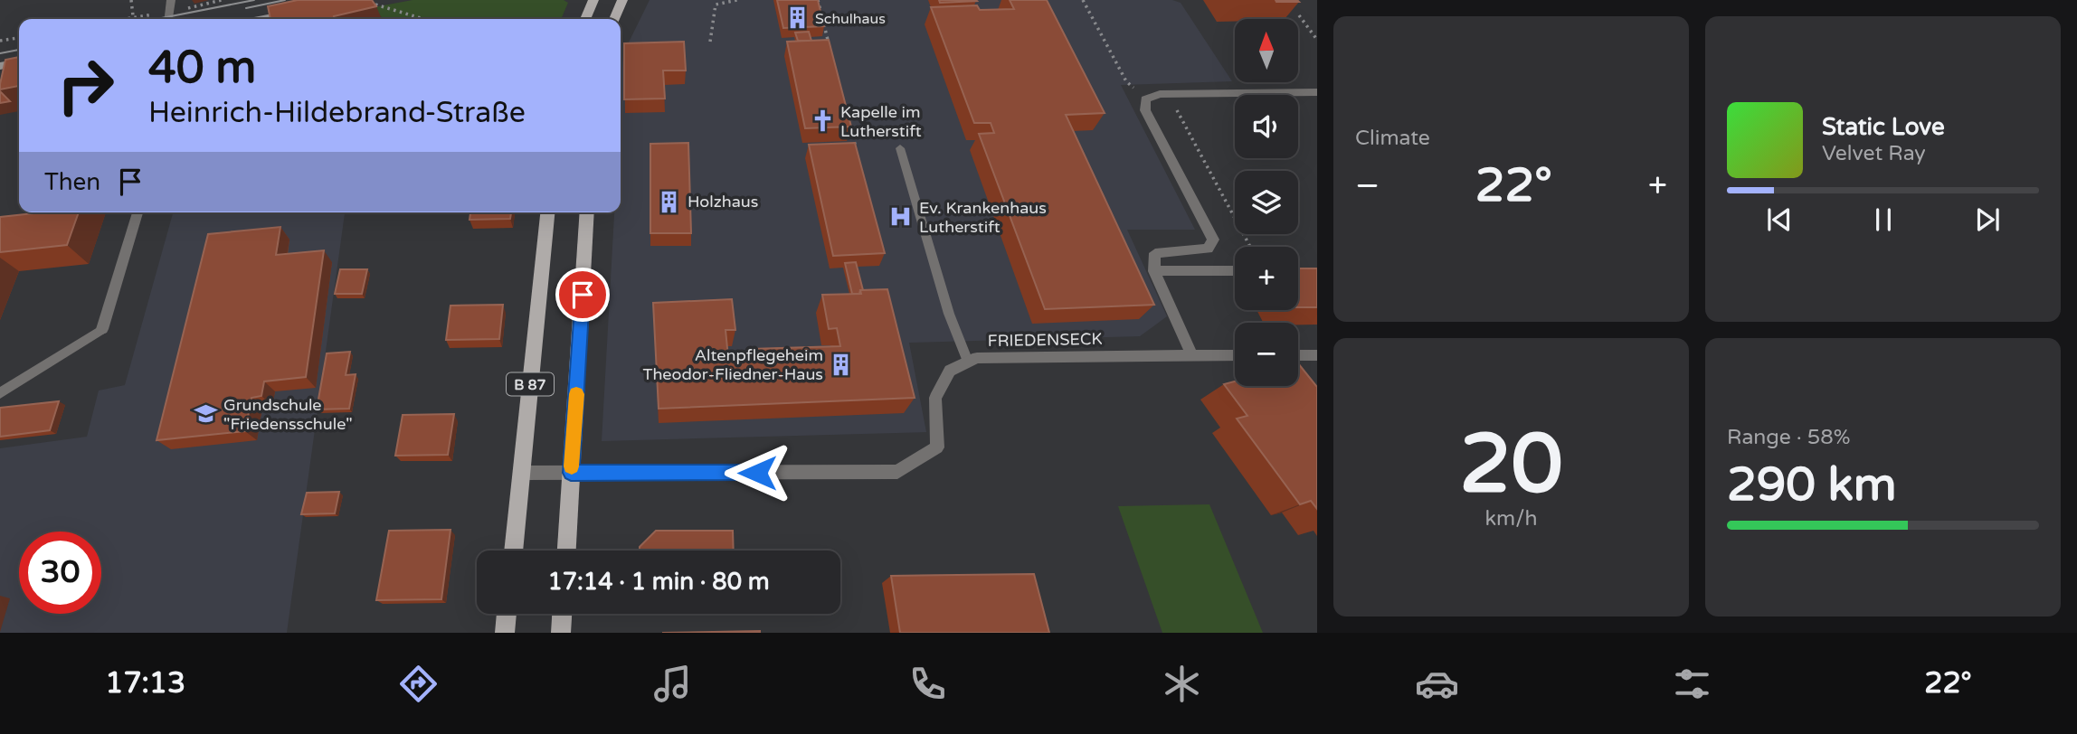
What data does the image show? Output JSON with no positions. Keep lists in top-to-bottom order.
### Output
{
  "streets": {
    "main road": ["B 87"],
    "street": ["FRIEDENSECK"]
  },
  "crossings": [
    ["FRIEDENSECK", "B 87"]
  ],
  "places": {
    "building": ["Schulhaus", "Holzhaus", "Altenpflegeheim Theodor-Fliedner-Haus"],
    "church": ["Kapelle im Lutherstift"],
    "hospital": ["Ev. Krankenhaus Lutherstift"],
    "school or university": ["Grundschule \"Friedensschule\""]
  },
  "north": "top",
  "page": {
    "tile": [
      "Climate",
      ["20", "km/h"],
      ["Range · 58%", "290 km"]
    ],
    "map_buttons": ["+", "−"],
    "turn": ["40 m", "Heinrich-Hildebrand-Straße"],
    "song": ["Static Love", "Velvet Ray"],
    "then": "Then",
    "heat": ["−", "22°", "+"],
    "limit": "30",
    "trip": "17:14 · 1 min · 80 m",
    "tabs": ["17:13", "22°"]
  }
}
